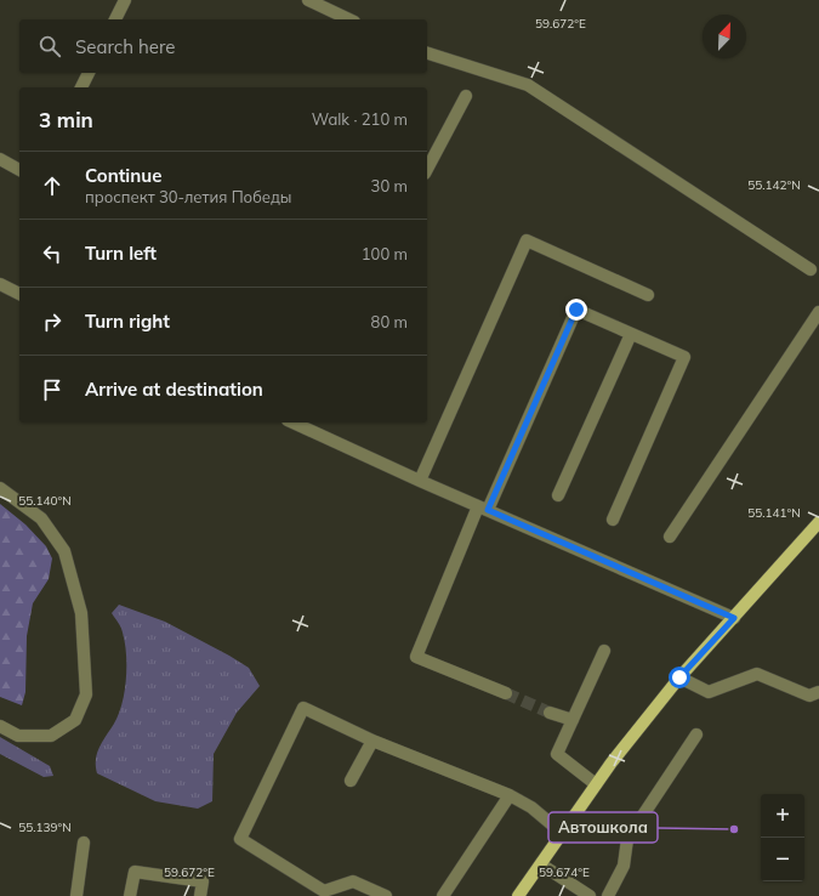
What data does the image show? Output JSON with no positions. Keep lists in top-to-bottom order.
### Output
{
  "places": ["Автошкола"],
  "north": "top right",
  "page": {
    "search": "Search here",
    "heading": ["3 min", "Walk · 210 m"],
    "list": [
      ["Continue", "проспект 30-летия Победы", "30 m"],
      ["Turn left", "100 m"],
      ["Turn right", "80 m"],
      "Arrive at destination"
    ],
    "map_buttons": ["+", "−"]
  },
  "coordinates": [
    "59.672°E",
    "55.142°N",
    "55.140°N",
    "55.141°N",
    "55.139°N",
    "59.674°E"
  ]
}
